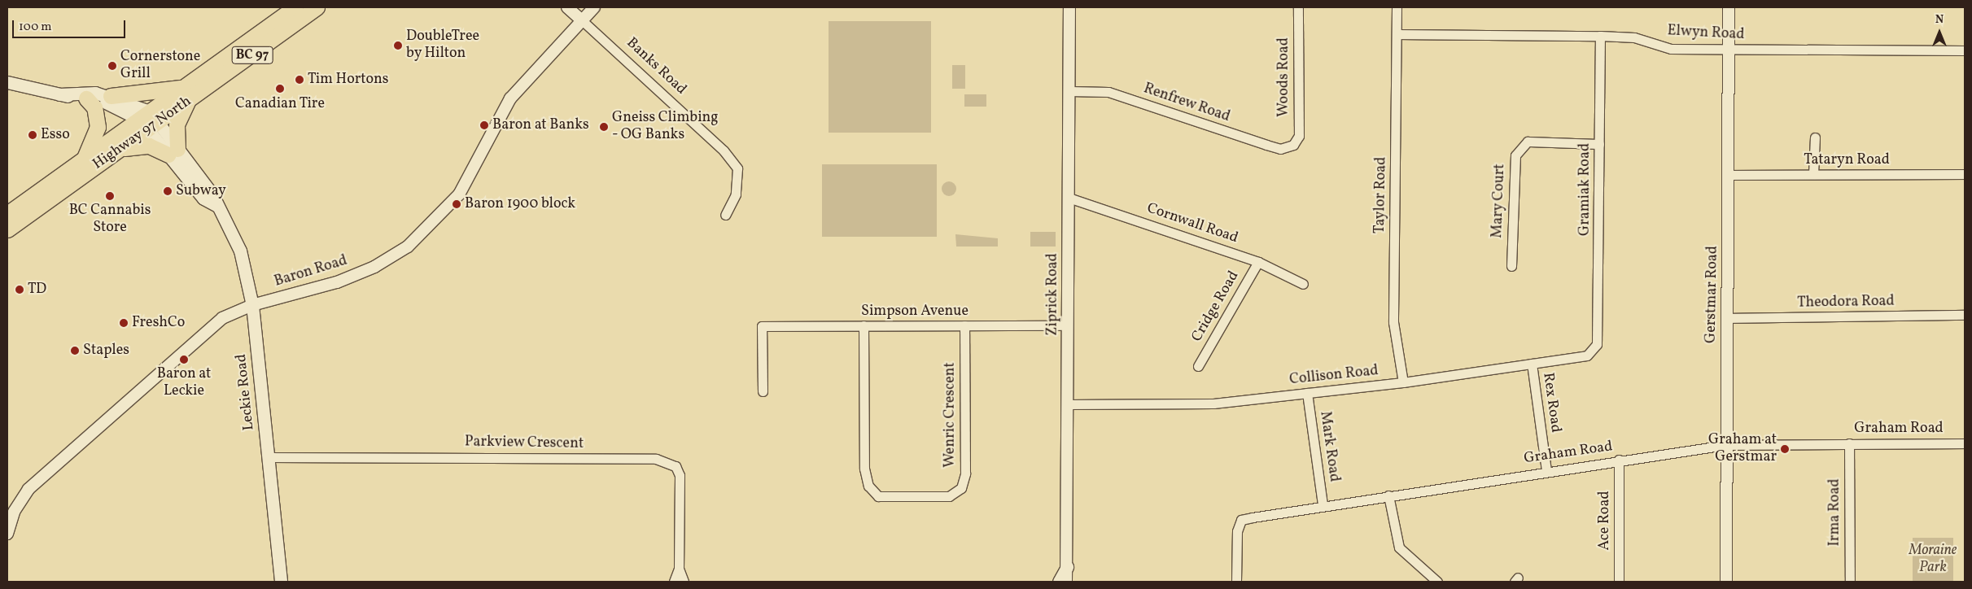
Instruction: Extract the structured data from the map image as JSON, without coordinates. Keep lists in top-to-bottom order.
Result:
{
  "streets": {
    "highway": ["BC 97", "Highway 97 North"],
    "main road": ["Leckie Road"],
    "street": [
      "Elwyn Road",
      "Banks Road",
      "Woods Road",
      "Renfrew Road",
      "Tataryn Road",
      "Gramiak Road",
      "Taylor Road",
      "Mary Court",
      "Cornwall Road",
      "Baron Road",
      "Ziprick Road",
      "Gerstmar Road",
      "Theodora Road",
      "Cridge Road",
      "Simpson Avenue",
      "Collison Road",
      "Rex Road",
      "Wenric Crescent",
      "Graham Road",
      "Parkview Crescent",
      "Mark Road",
      "Irma Road",
      "Ace Road"
    ]
  },
  "crossings": [
    ["Elwyn Road", "Gramiak Road"],
    ["Elwyn Road", "Taylor Road"],
    ["Elwyn Road", "Gerstmar Road"],
    ["Banks Road", "Baron Road"],
    ["Woods Road", "Renfrew Road"],
    ["Renfrew Road", "Ziprick Road"],
    ["Highway 97 North", "Leckie Road"],
    ["Tataryn Road", "Gerstmar Road"],
    ["Gramiak Road", "Mary Court"],
    ["Gramiak Road", "Collison Road"],
    ["Taylor Road", "Collison Road"],
    ["Cornwall Road", "Ziprick Road"],
    ["Cornwall Road", "Cridge Road"],
    ["Baron Road", "Leckie Road"],
    ["Ziprick Road", "Simpson Avenue"],
    ["Ziprick Road", "Collison Road"],
    ["Gerstmar Road", "Theodora Road"],
    ["Gerstmar Road", "Graham Road"],
    ["Simpson Avenue", "Wenric Crescent"],
    ["Collison Road", "Rex Road"],
    ["Collison Road", "Mark Road"],
    ["Leckie Road", "Parkview Crescent"],
    ["Rex Road", "Graham Road"],
    ["Graham Road", "Mark Road"],
    ["Graham Road", "Irma Road"],
    ["Graham Road", "Ace Road"]
  ],
  "parks": ["Moraine Park"],
  "places": [
    "DoubleTree by Hilton",
    "Cornerstone Grill",
    "Tim Hortons",
    "Canadian Tire",
    "Baron at Banks",
    "Gneiss Climbing - OG Banks",
    "Esso",
    "Subway",
    "BC Cannabis Store",
    "Baron 1900 block",
    "TD",
    "FreshCo",
    "Staples",
    "Baron at Leckie",
    "Graham at Gerstmar"
  ],
  "scale_bar": "100 m",
  "north": "top"
}
